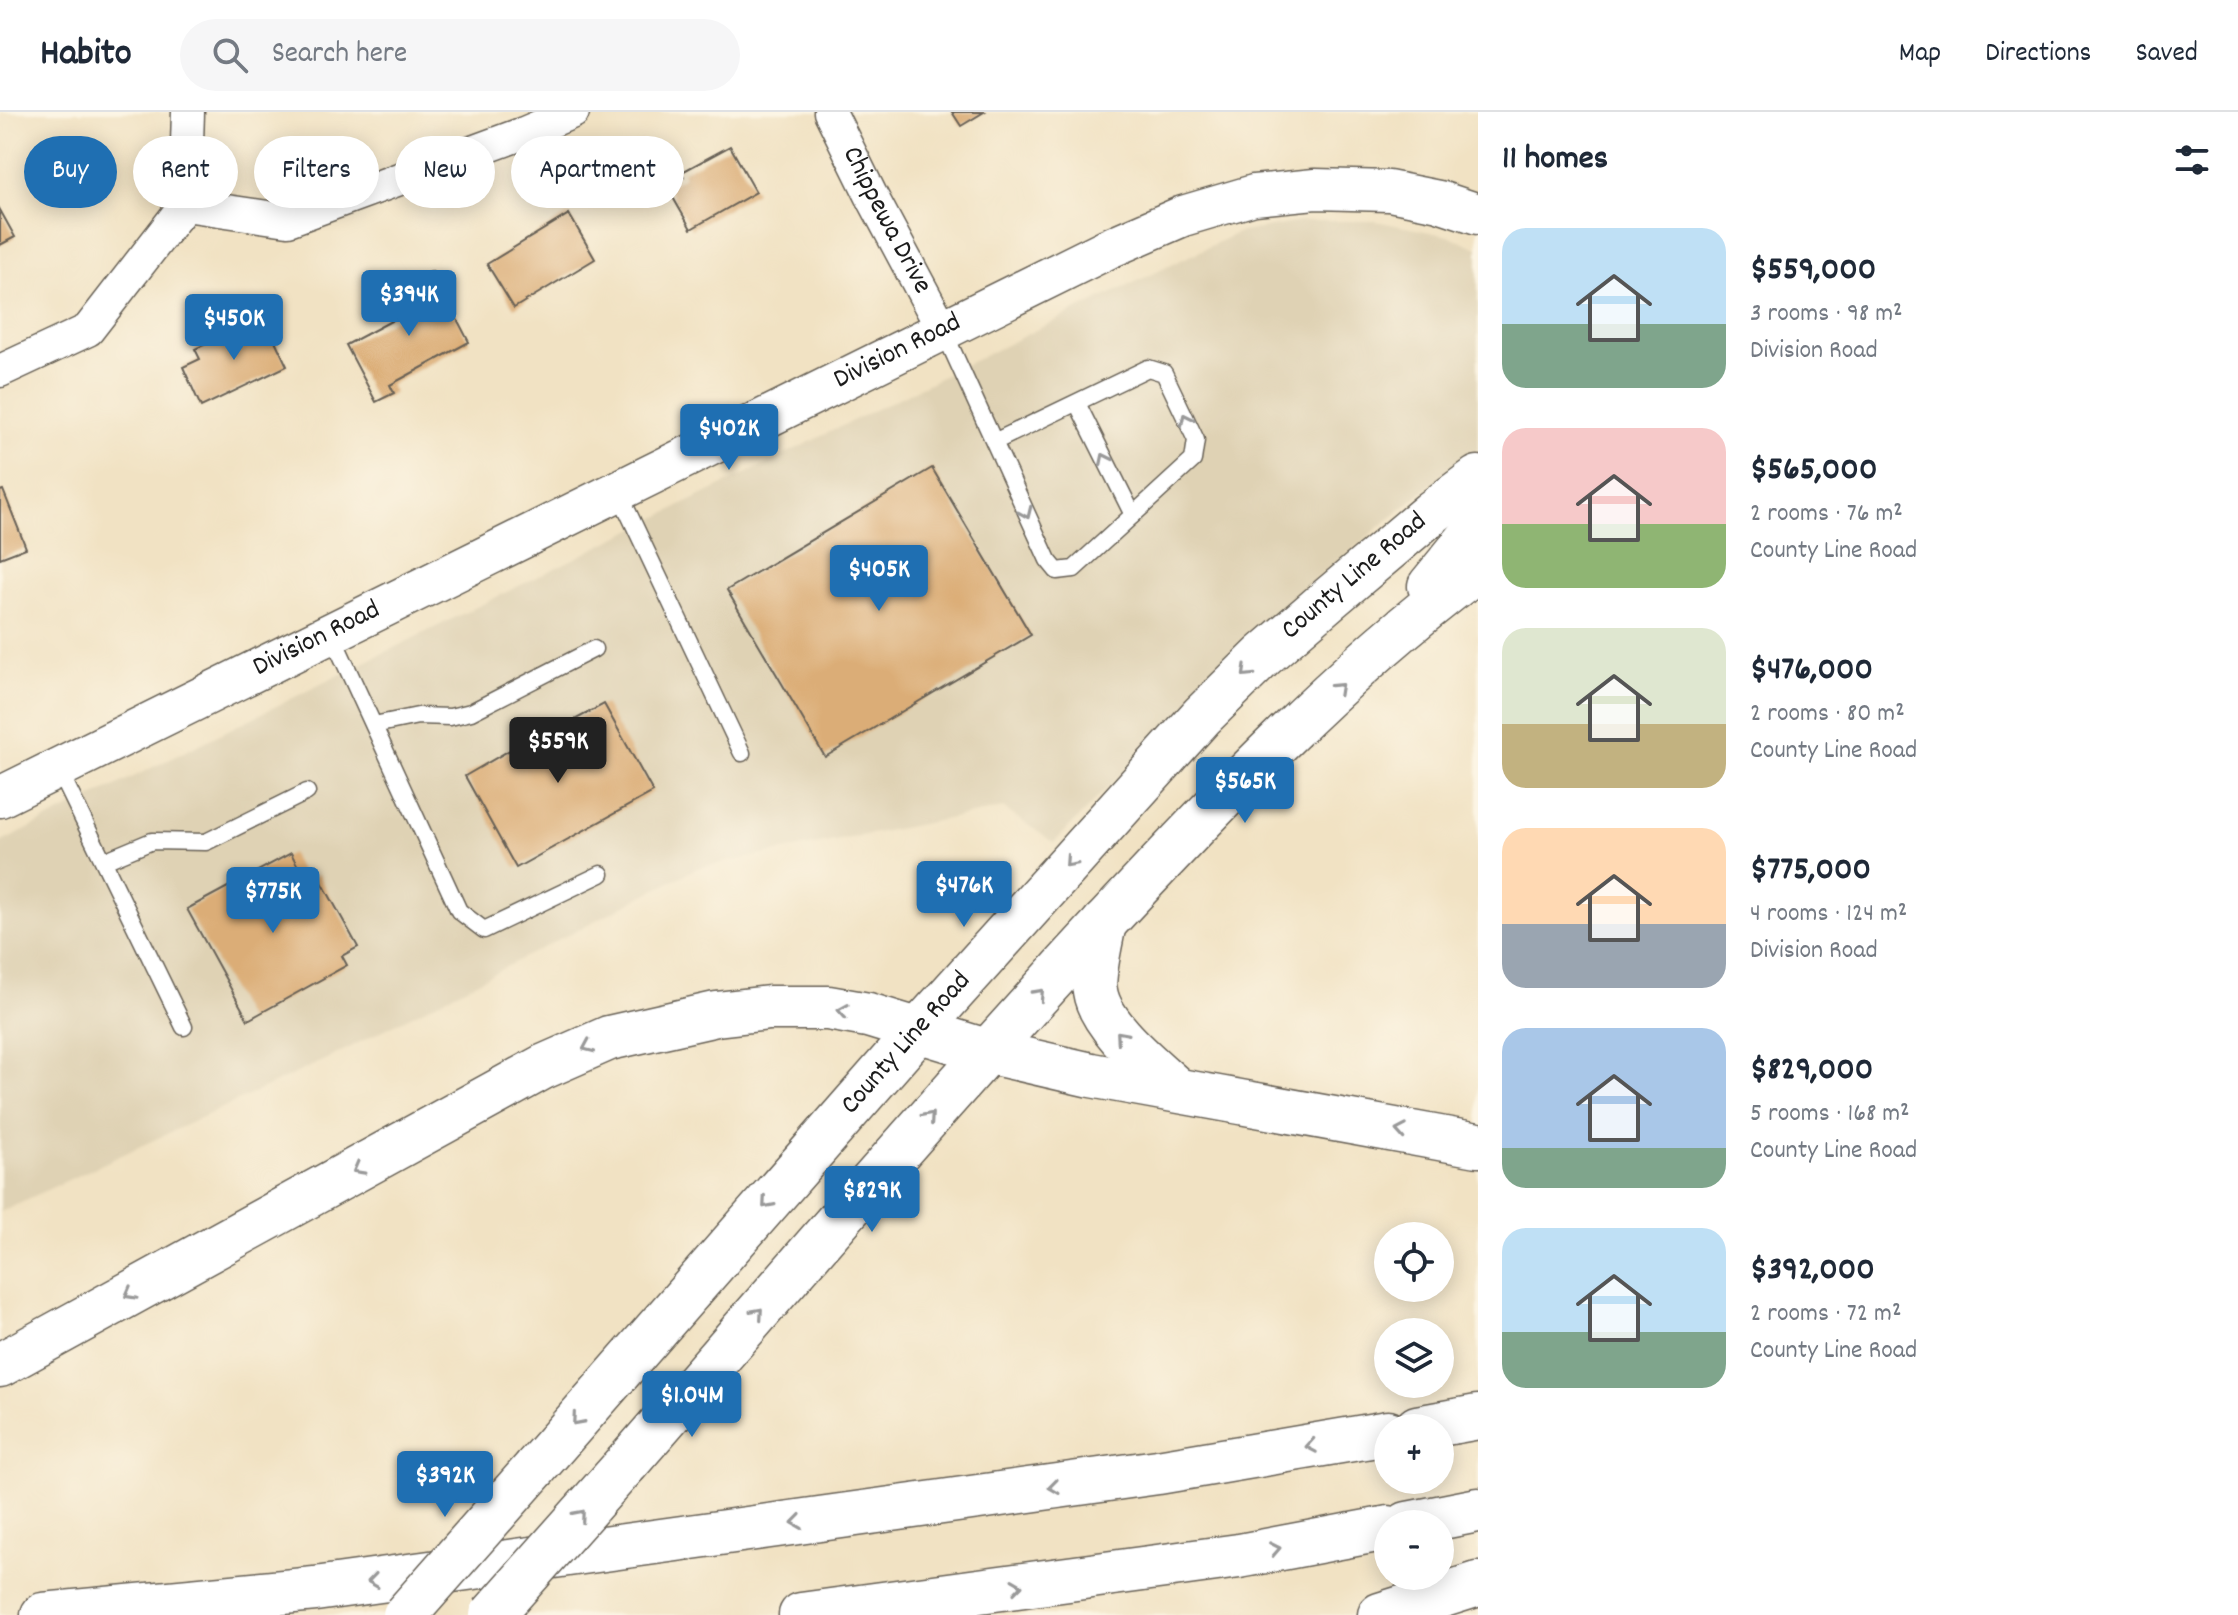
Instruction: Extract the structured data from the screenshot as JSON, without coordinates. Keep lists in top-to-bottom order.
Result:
{
  "streets": {
    "main road": ["County Line Road"],
    "street": ["Chippewa Drive", "Division Road"]
  },
  "crossings": [
    ["Chippewa Drive", "Division Road"]
  ],
  "page": {
    "header": "Habito",
    "search": "Search here",
    "nav": ["Map", "Directions", "Saved"],
    "heading": "11 homes",
    "chip": [
      "Buy",
      "Rent",
      "Filters",
      "New",
      "Apartment"
    ],
    "list": [
      {
        "name": "$559,000",
        "note": "3 rooms · 98 m² · Division Road"
      },
      {
        "name": "$565,000",
        "note": "2 rooms · 76 m² · County Line Road"
      },
      {
        "name": "$476,000",
        "note": "2 rooms · 80 m² · County Line Road"
      },
      {
        "name": "$775,000",
        "note": "4 rooms · 124 m² · Division Road"
      },
      {
        "name": "$829,000",
        "note": "5 rooms · 168 m² · County Line Road"
      },
      {
        "name": "$392,000",
        "note": "2 rooms · 72 m² · County Line Road"
      }
    ],
    "price": [
      "$394K",
      "$450K",
      "$402K",
      "$405K",
      "$559K",
      "$565K",
      "$476K",
      "$775K",
      "$829K",
      "$1.04M",
      "$392K"
    ],
    "map_buttons": ["+", "−"]
  }
}
